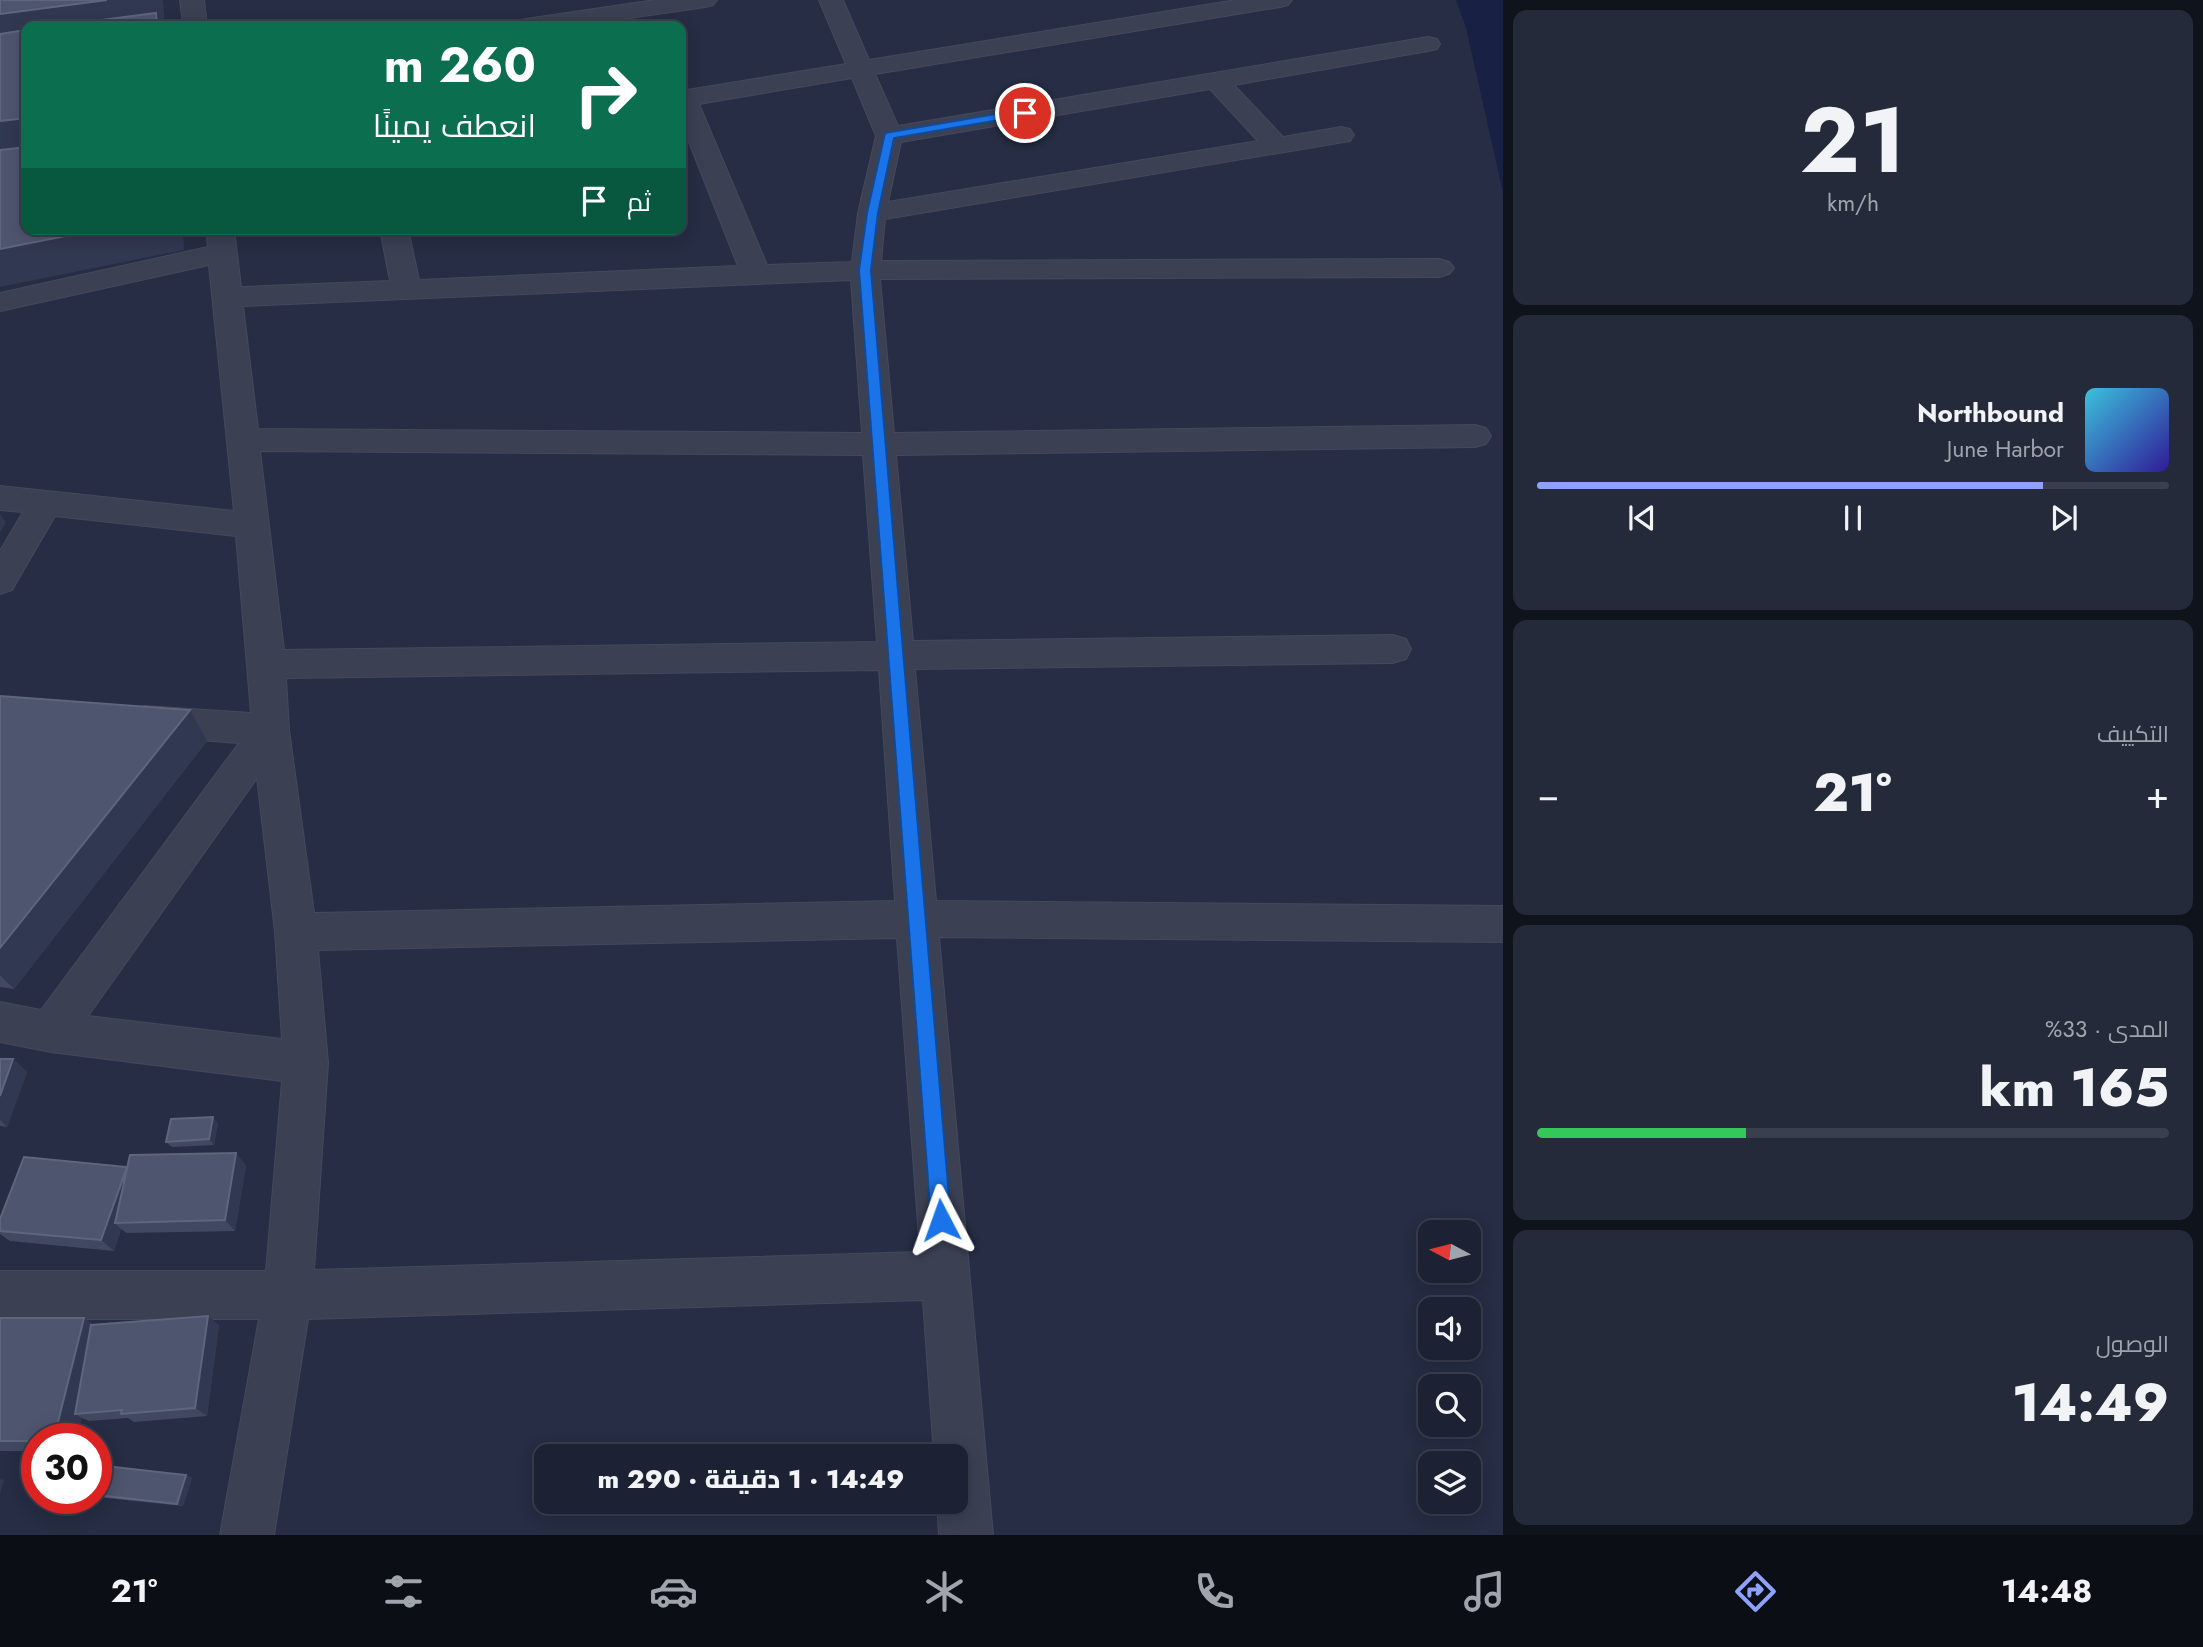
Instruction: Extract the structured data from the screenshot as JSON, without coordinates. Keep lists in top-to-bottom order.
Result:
{
  "north": "left",
  "page": {
    "tile": [
      ["21", "km/h"],
      "التكييف",
      ["المدى · 33%", "165 km"],
      ["الوصول", "14:49"]
    ],
    "turn": ["260 m", "انعطف يمينًا"],
    "then": "ثم",
    "song": ["Northbound", "June Harbor"],
    "heat": ["−", "21°", "+"],
    "limit": "30",
    "trip": "14:49 · 1 دقيقة · 290 m",
    "tabs": ["14:48", "21°"]
  }
}
